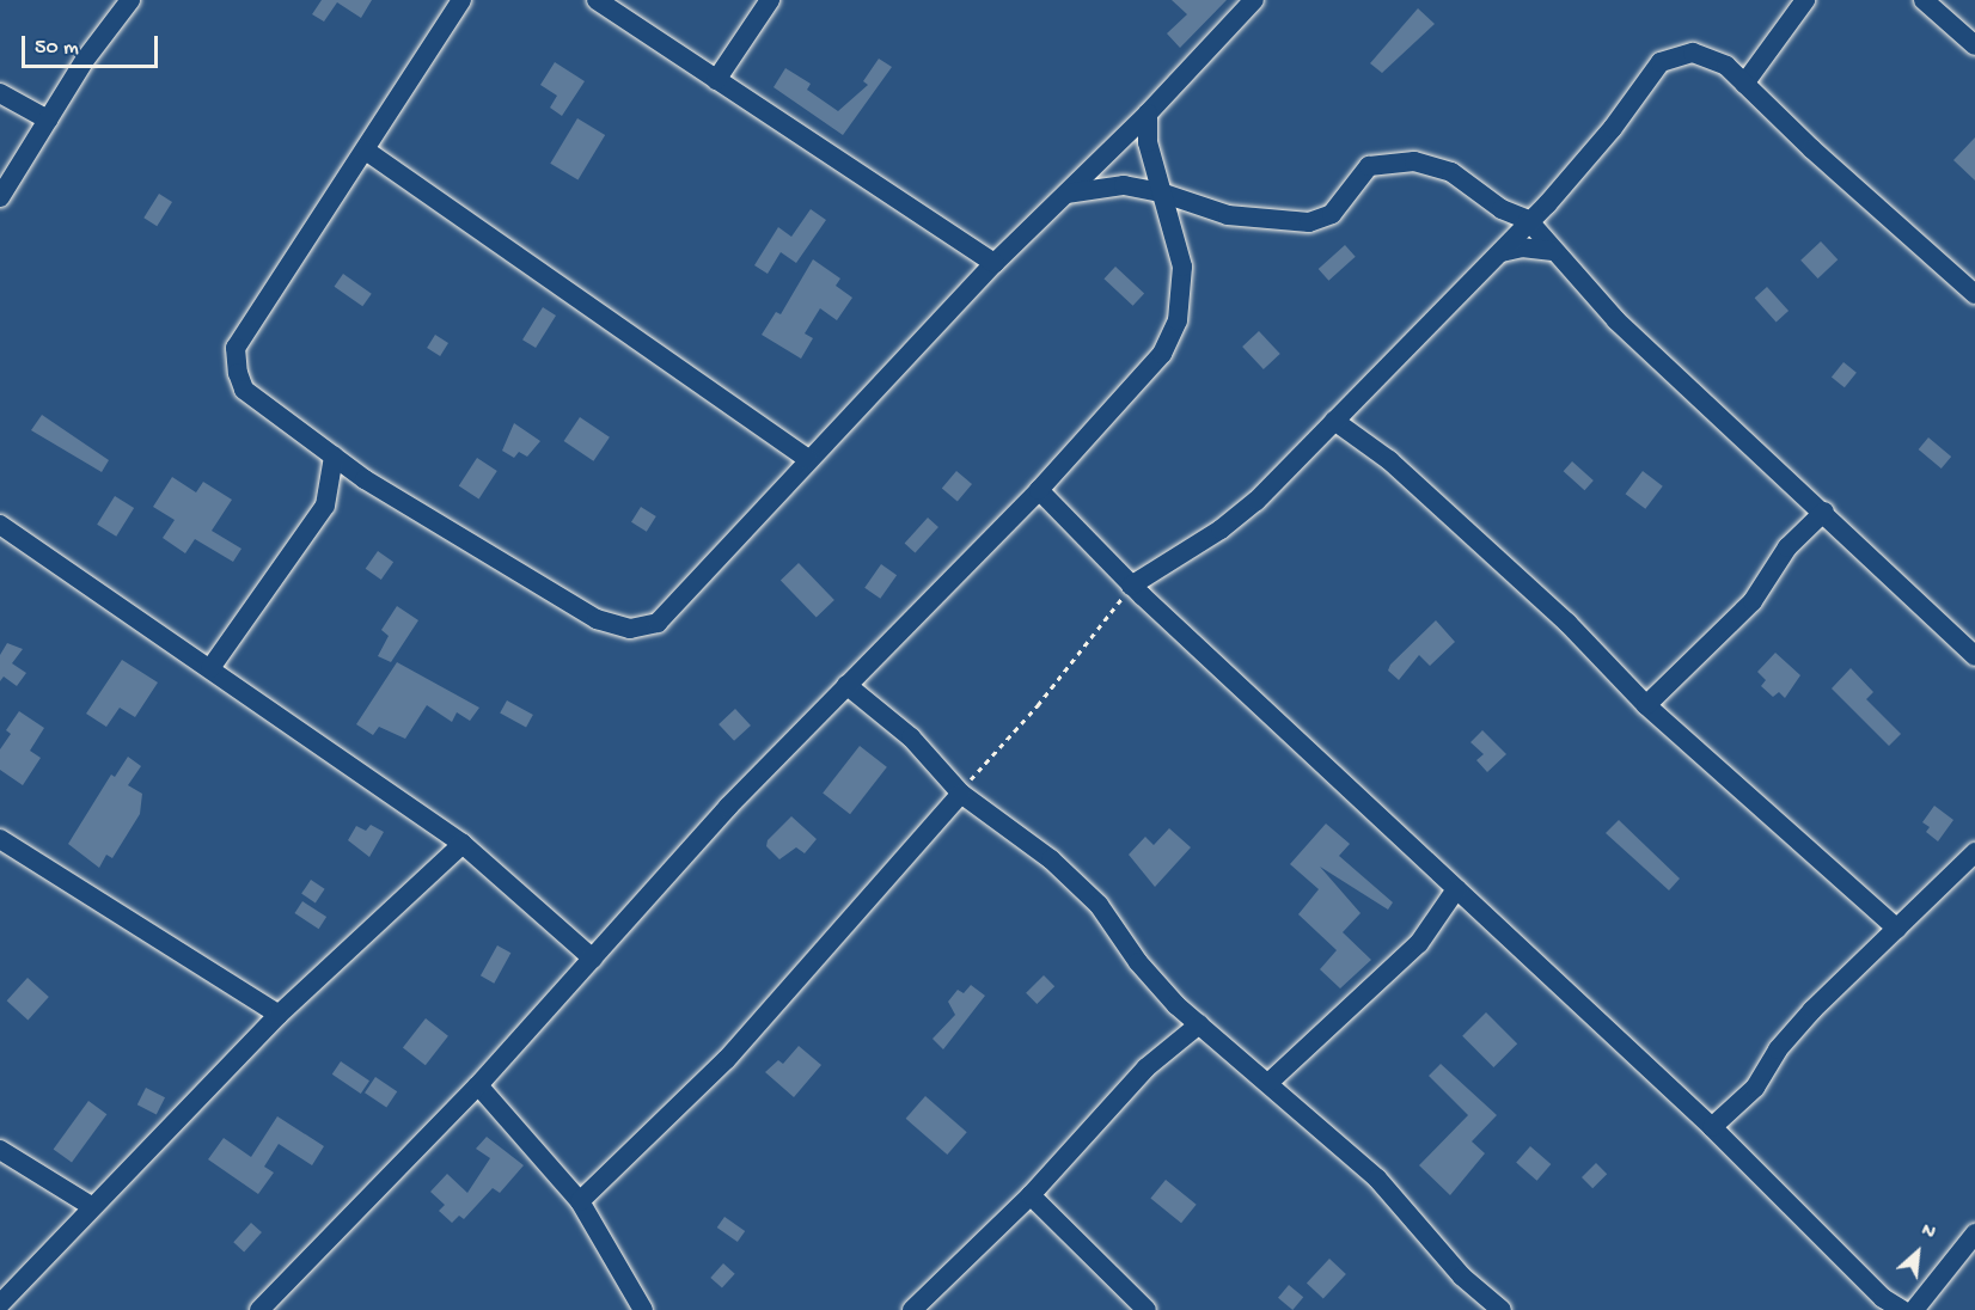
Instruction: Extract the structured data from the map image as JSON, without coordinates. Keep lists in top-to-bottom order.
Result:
{
  "scale_bar": "50 m",
  "north": "top right"
}
